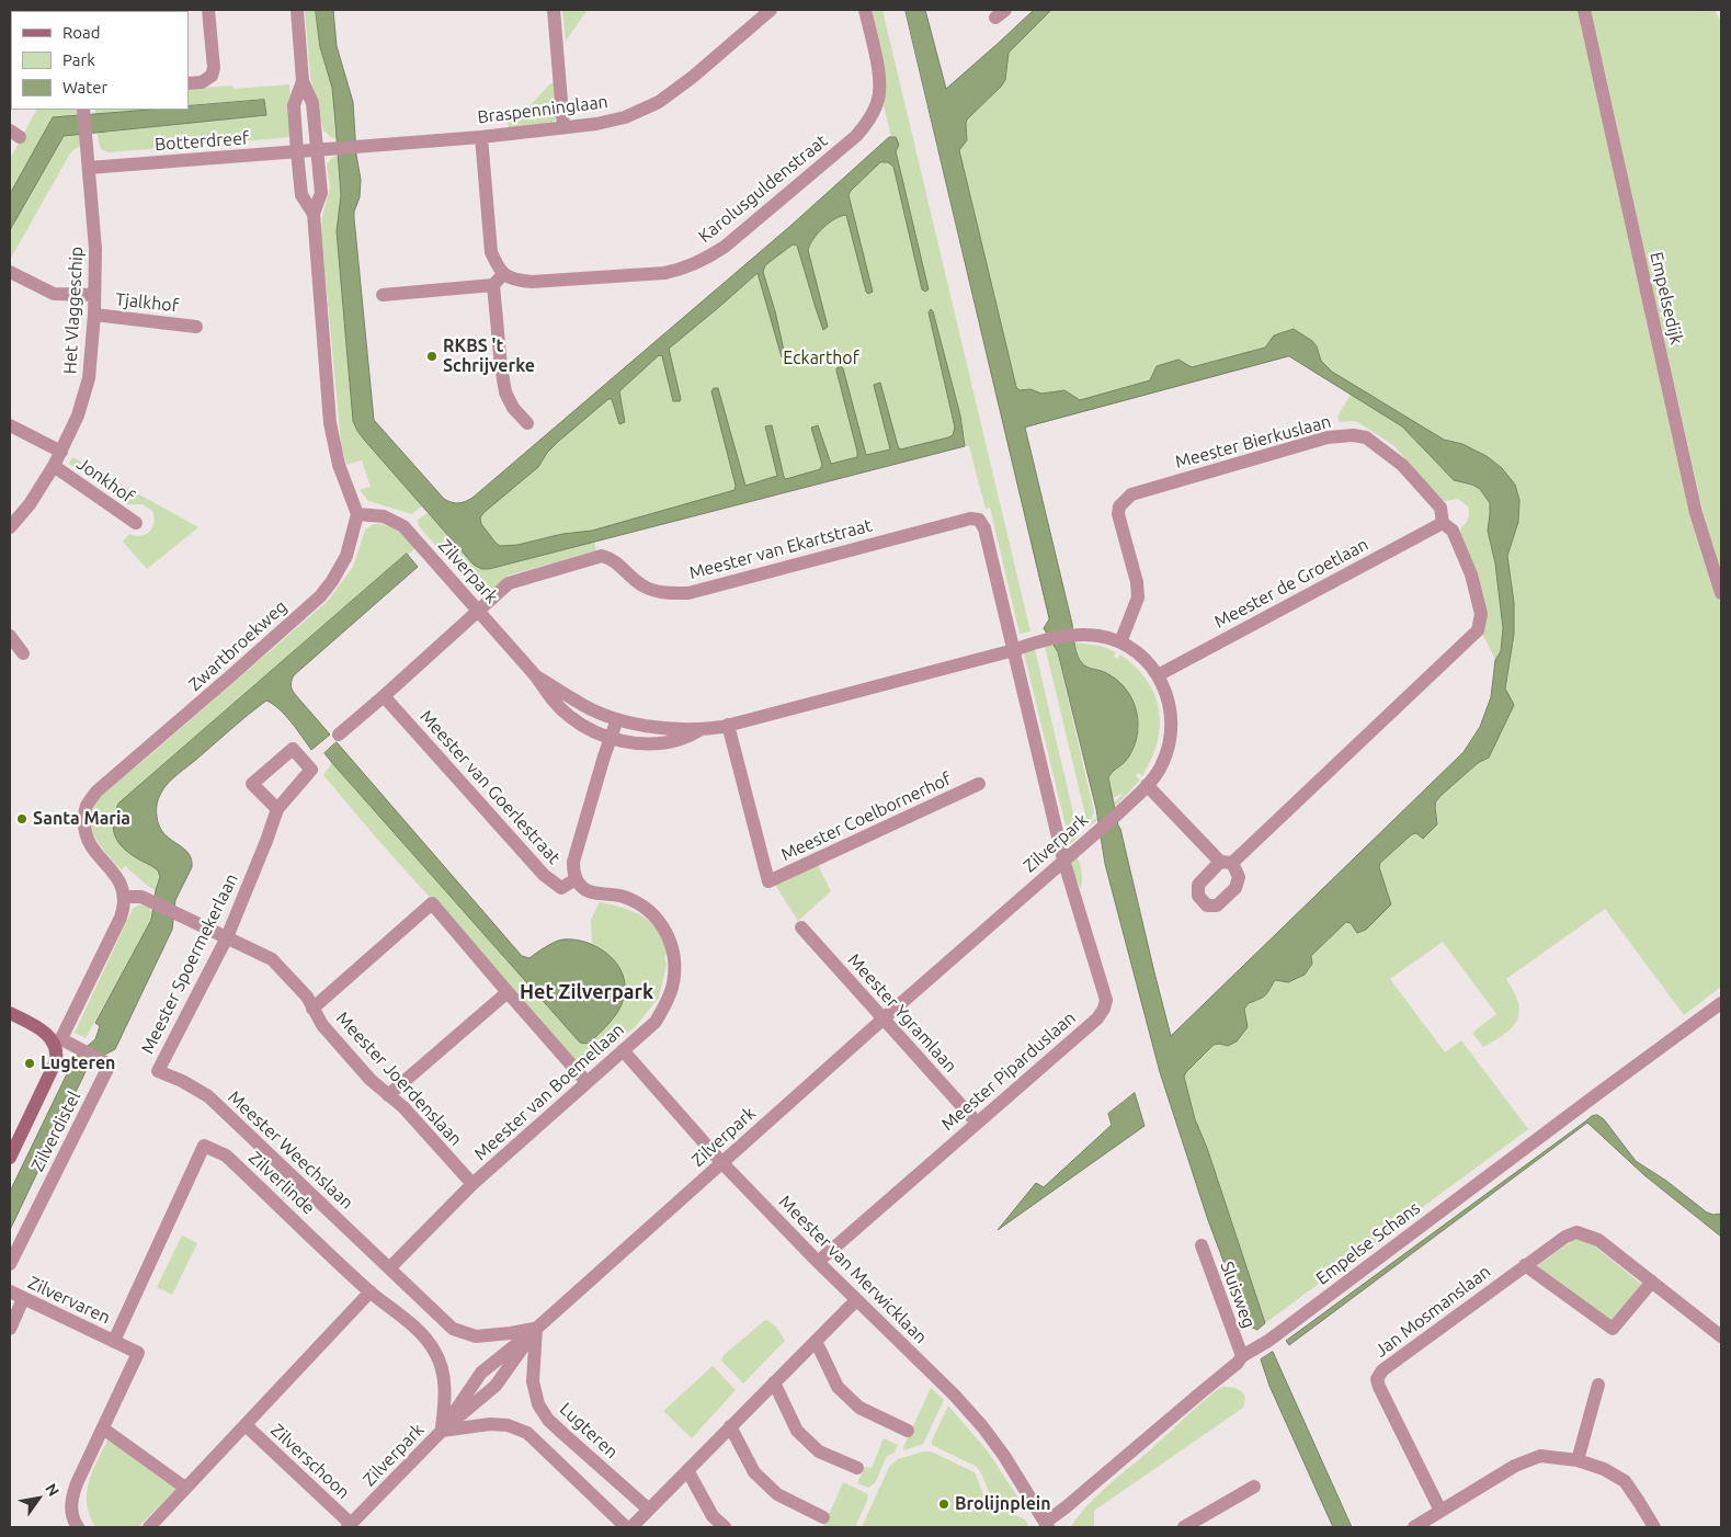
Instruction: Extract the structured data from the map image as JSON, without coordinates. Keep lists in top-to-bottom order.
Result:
{
  "streets": {
    "street": [
      "Braspenninglaan",
      "Botterdreef",
      "Karolusguldenstraat",
      "Empelsedijk",
      "Tjalkhof",
      "Het Vlaggeschip",
      "Meester Bierkuslaan",
      "Jonkhof",
      "Meester van Ekartstraat",
      "Zilverpark",
      "Meester de Groetlaan",
      "Zwartbroekweg",
      "Meester van Goerlestraat",
      "Meester Coelbornerhof",
      "Meester Spoermekerlaan",
      "Meester Ygramlaan",
      "Meester Piparduslaan",
      "Meester Joerdenslaan",
      "Meester van Boemellaan",
      "Zilverdistel",
      "Meester Weechslaan",
      "Zilverlinde",
      "Empelse Schans",
      "Meester van Merwicklaan",
      "Sluisweg",
      "Zilvervaren",
      "Jan Mosmanslaan",
      "Lugteren",
      "Zilverschoon"
    ]
  },
  "crossings": [
    ["Braspenninglaan", "Botterdreef"],
    ["Botterdreef", "Het Vlaggeschip"],
    ["Tjalkhof", "Het Vlaggeschip"],
    ["Het Vlaggeschip", "Jonkhof"],
    ["Meester Bierkuslaan", "Zilverpark"],
    ["Meester Bierkuslaan", "Meester de Groetlaan"],
    ["Meester van Ekartstraat", "Zilverpark"],
    ["Meester van Ekartstraat", "Meester Piparduslaan"],
    ["Zilverpark", "Meester de Groetlaan"],
    ["Zilverpark", "Zwartbroekweg"],
    ["Zilverpark", "Meester Coelbornerhof"],
    ["Zilverpark", "Meester Ygramlaan"],
    ["Zilverpark", "Meester Piparduslaan"],
    ["Zilverpark", "Zilverlinde"],
    ["Zilverpark", "Meester van Merwicklaan"],
    ["Zilverpark", "Lugteren"],
    ["Zilverpark", "Zilverschoon"],
    ["Zwartbroekweg", "Meester Joerdenslaan"],
    ["Meester van Goerlestraat", "Meester van Boemellaan"],
    ["Meester Spoermekerlaan", "Meester Joerdenslaan"],
    ["Meester Spoermekerlaan", "Meester Weechslaan"],
    ["Meester Ygramlaan", "Meester Piparduslaan"],
    ["Meester Piparduslaan", "Meester van Merwicklaan"],
    ["Meester Joerdenslaan", "Meester van Boemellaan"],
    ["Meester van Boemellaan", "Meester Weechslaan"],
    ["Meester van Boemellaan", "Meester van Merwicklaan"],
    ["Zilverlinde", "Zilvervaren"],
    ["Empelse Schans", "Meester van Merwicklaan"],
    ["Empelse Schans", "Sluisweg"]
  ],
  "districts": ["Het Zilverpark"],
  "parks": ["Eckarthof"],
  "places": [
    "RKBS 't Schrijverke",
    "Santa Maria",
    "Lugteren",
    "Brolijnplein"
  ],
  "legend": ["Road", "Park", "Water"],
  "north": "top right"
}
